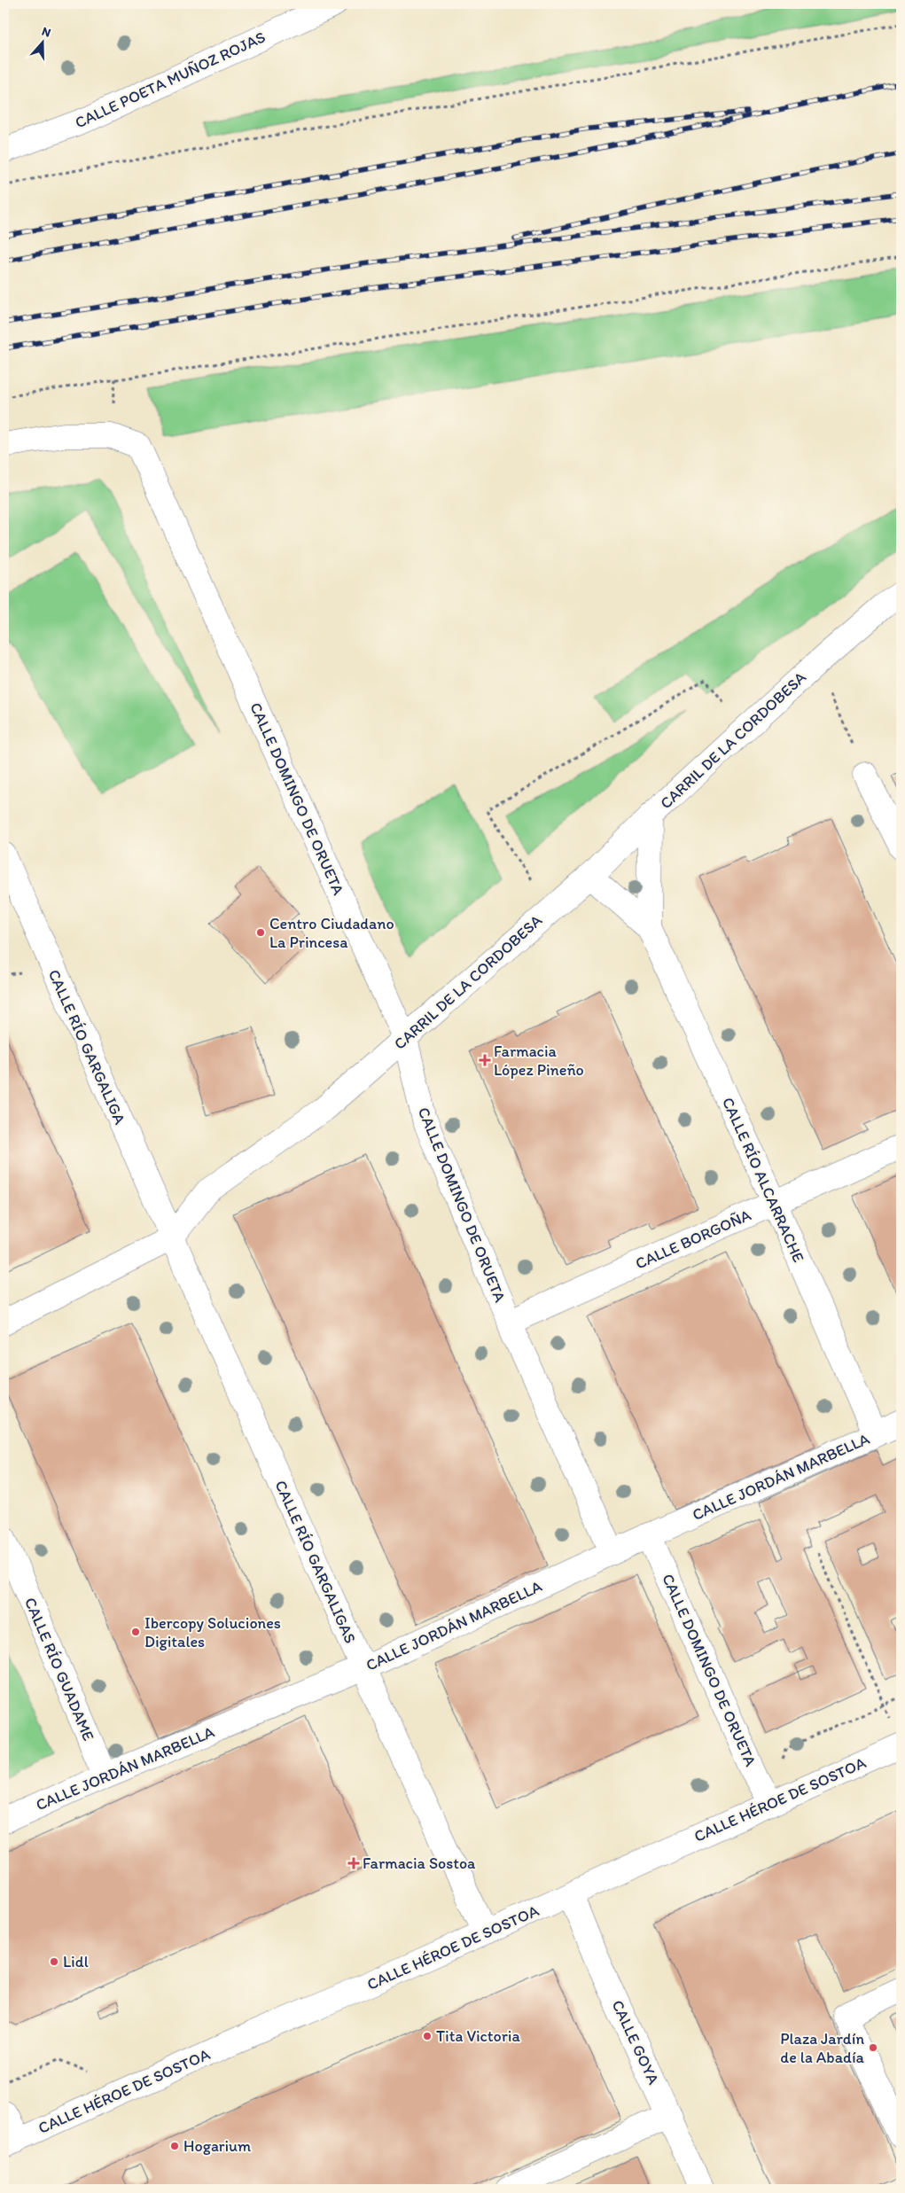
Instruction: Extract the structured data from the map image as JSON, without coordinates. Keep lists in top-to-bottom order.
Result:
{
  "streets": {
    "street": [
      "CALLE POETA MUÑOZ ROJAS",
      "CARRIL DE LA CORDOBESA",
      "CALLE DOMINGO DE ORUETA",
      "CALLE RÍO GARGALIGA",
      "CALLE RÍO ALCARRACHE",
      "CALLE BORGOÑA",
      "CALLE JORDÁN MARBELLA",
      "CALLE RÍO GARGALIGAS",
      "CALLE RÍO GUADAME",
      "CALLE HÉROE DE SOSTOA",
      "CALLE GOYA"
    ]
  },
  "crossings": [
    ["CARRIL DE LA CORDOBESA", "CALLE DOMINGO DE ORUETA"],
    ["CARRIL DE LA CORDOBESA", "CALLE RÍO GARGALIGA"],
    ["CARRIL DE LA CORDOBESA", "CALLE RÍO ALCARRACHE"],
    ["CARRIL DE LA CORDOBESA", "CALLE RÍO GARGALIGAS"],
    ["CALLE DOMINGO DE ORUETA", "CALLE BORGOÑA"],
    ["CALLE DOMINGO DE ORUETA", "CALLE JORDÁN MARBELLA"],
    ["CALLE DOMINGO DE ORUETA", "CALLE HÉROE DE SOSTOA"],
    ["CALLE RÍO GARGALIGA", "CALLE RÍO GARGALIGAS"],
    ["CALLE RÍO ALCARRACHE", "CALLE BORGOÑA"],
    ["CALLE RÍO ALCARRACHE", "CALLE JORDÁN MARBELLA"],
    ["CALLE JORDÁN MARBELLA", "CALLE RÍO GARGALIGAS"],
    ["CALLE JORDÁN MARBELLA", "CALLE RÍO GUADAME"],
    ["CALLE RÍO GARGALIGAS", "CALLE HÉROE DE SOSTOA"],
    ["CALLE HÉROE DE SOSTOA", "CALLE GOYA"]
  ],
  "places": {
    "other": [
      "Centro Ciudadano La Princesa",
      "Ibercopy Soluciones Digitales",
      "Lidl",
      "Tita Victoria",
      "Plaza Jardín de la Abadía",
      "Hogarium"
    ],
    "health": ["Farmacia López Pineño", "Farmacia Sostoa"]
  },
  "north": "top"
}
